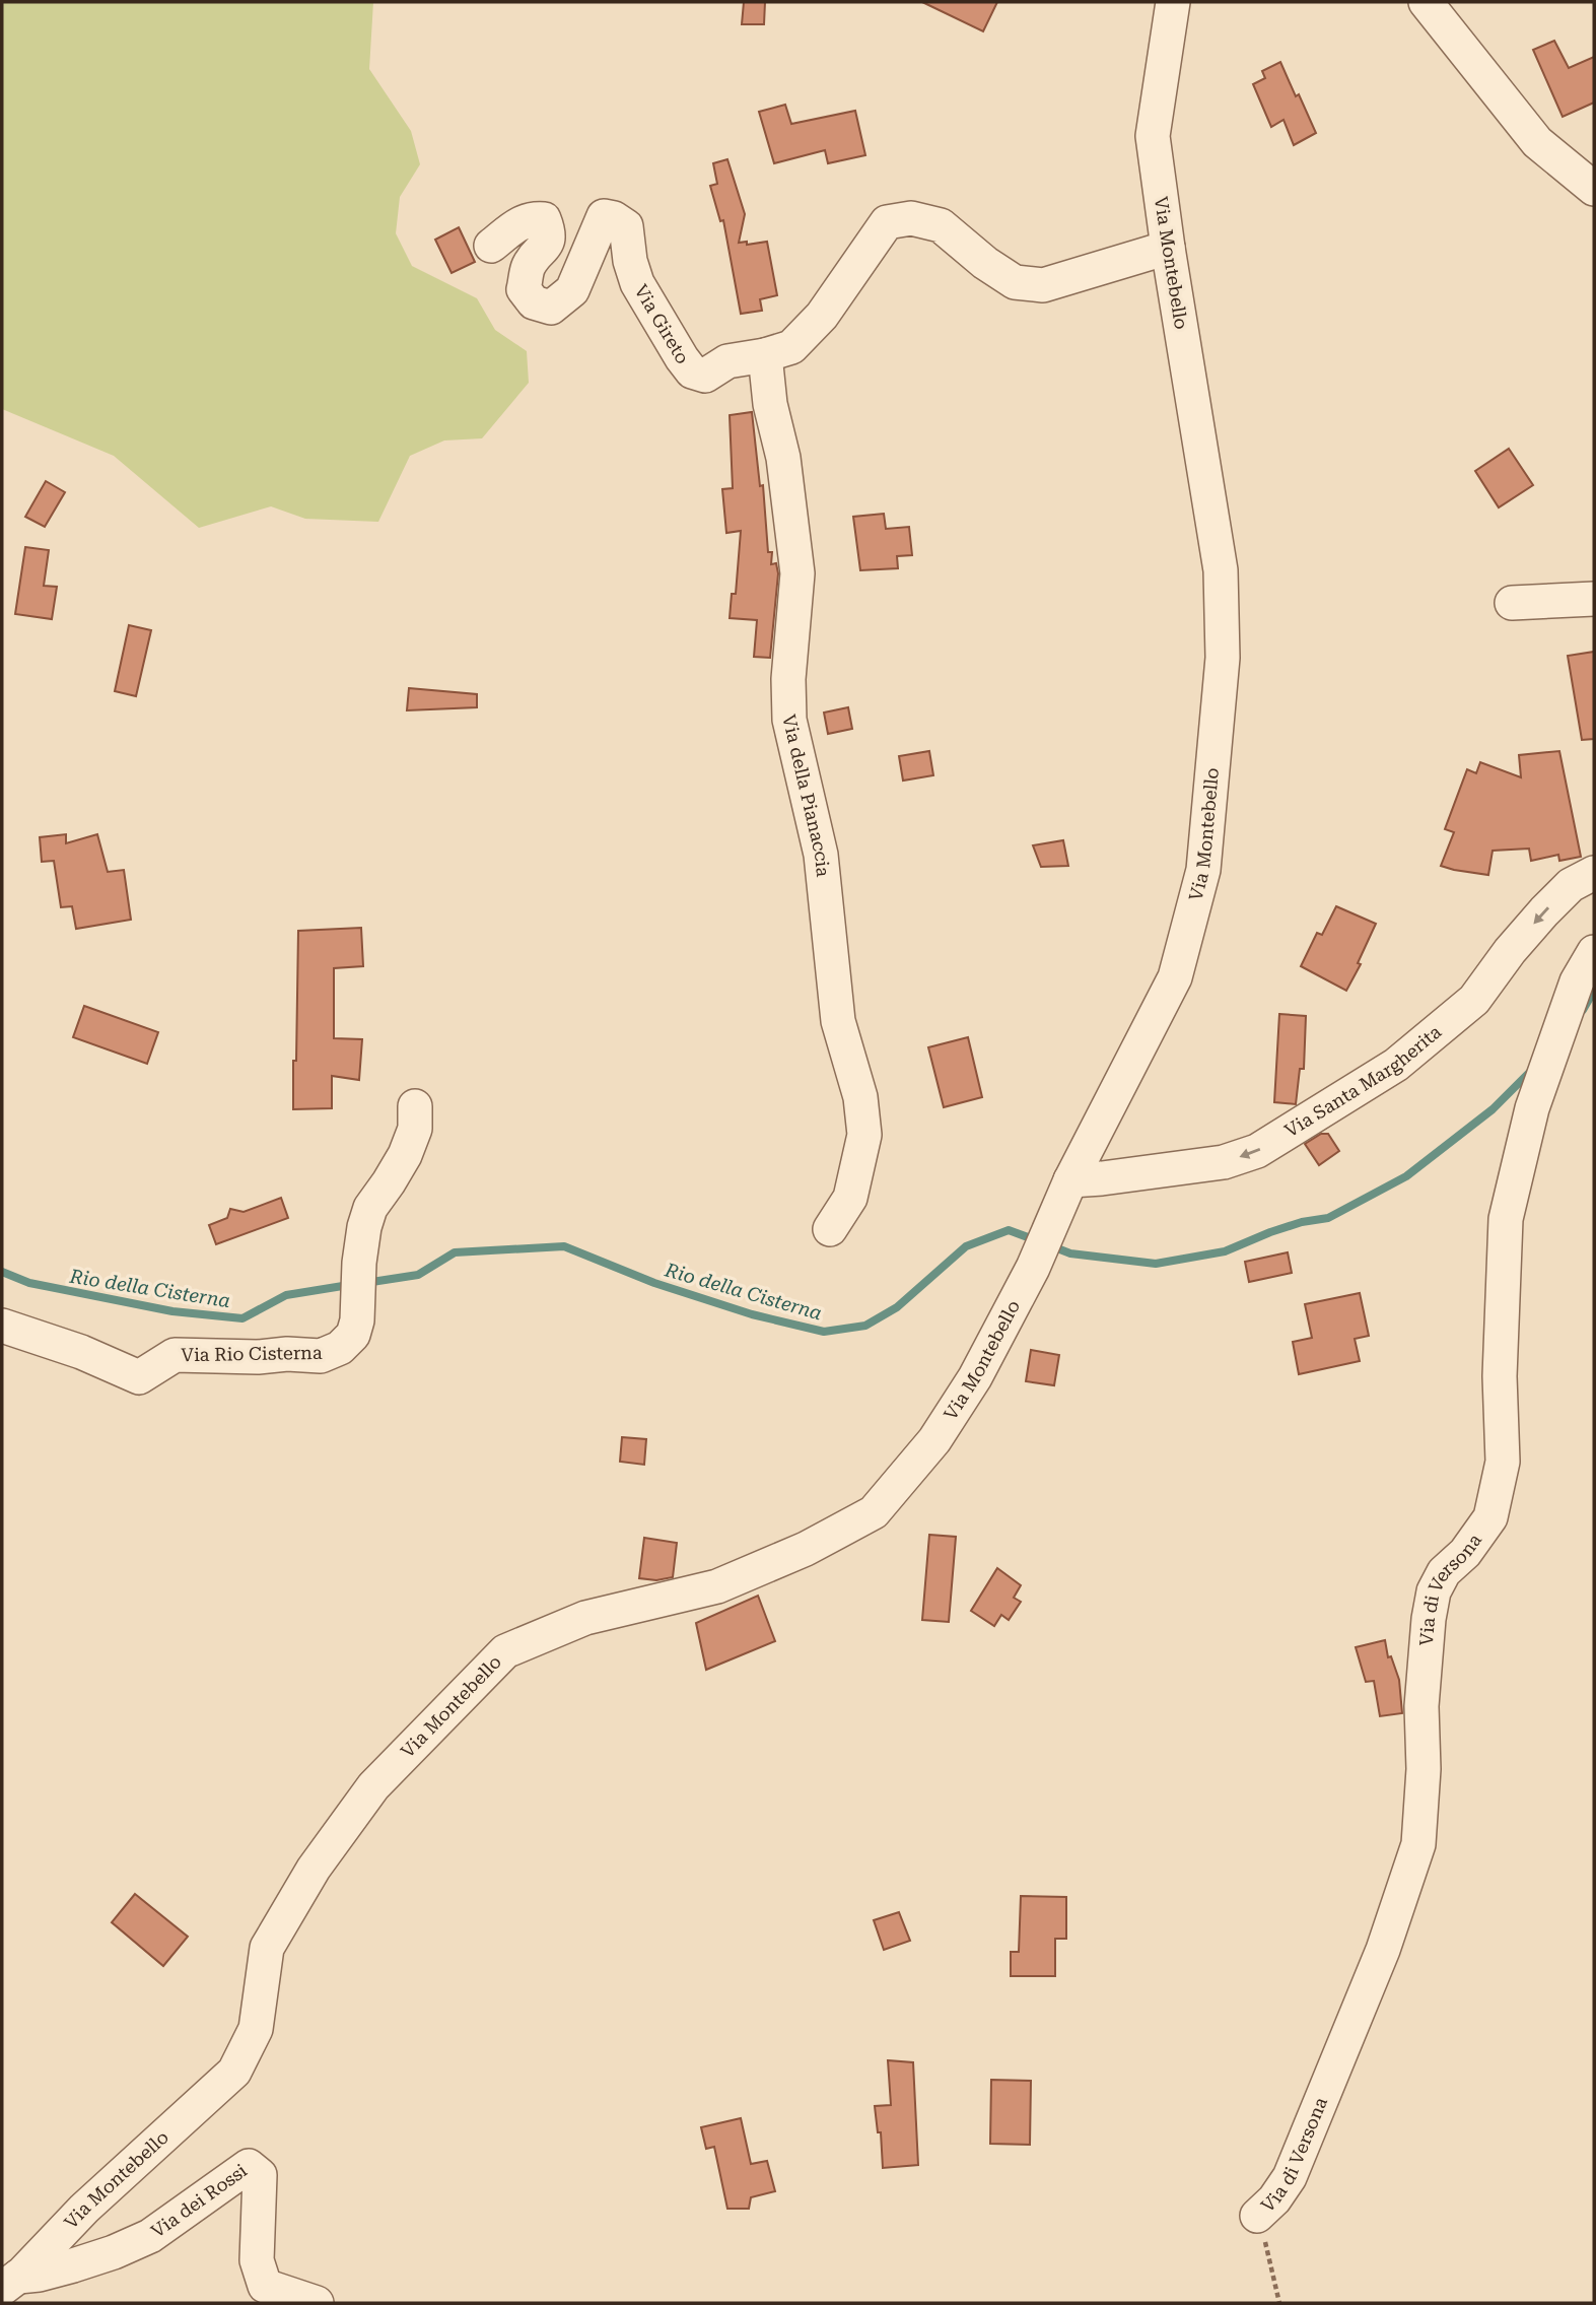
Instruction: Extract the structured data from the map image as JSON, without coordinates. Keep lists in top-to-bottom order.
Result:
{
  "streets": {
    "street": [
      "Via Montebello",
      "Via Gireto",
      "Via della Pianaccia",
      "Via Santa Margherita",
      "Via Rio Cisterna",
      "Via di Versona",
      "Via dei Rossi"
    ]
  },
  "crossings": [
    ["Via Montebello", "Via Gireto"],
    ["Via Montebello", "Via Santa Margherita"],
    ["Via Montebello", "Via dei Rossi"],
    ["Via Gireto", "Via della Pianaccia"]
  ],
  "one_way": ["Via Santa Margherita"],
  "water": ["Rio della Cisterna"]
}
